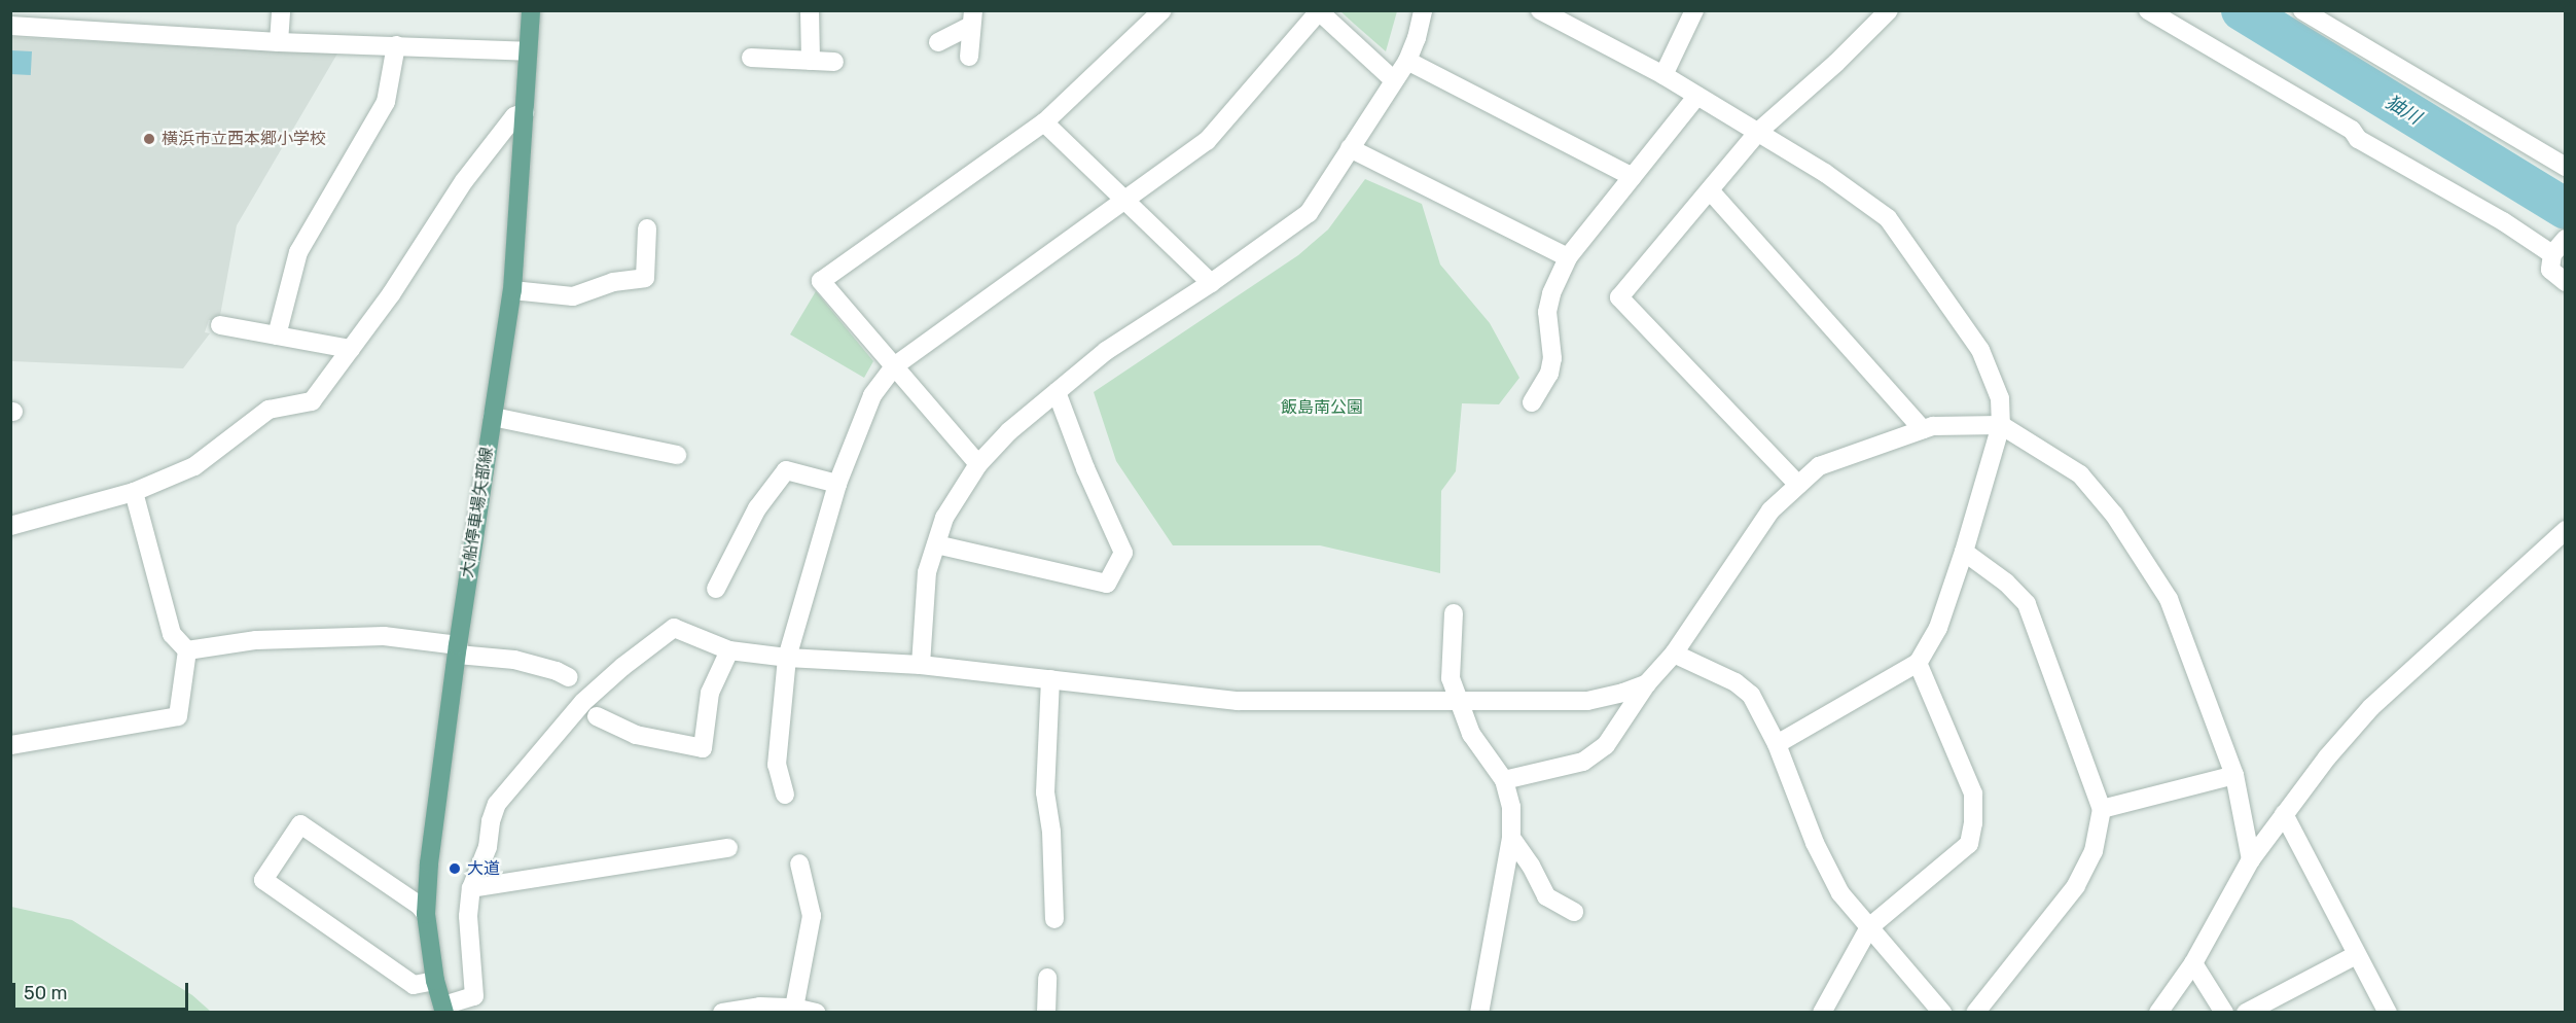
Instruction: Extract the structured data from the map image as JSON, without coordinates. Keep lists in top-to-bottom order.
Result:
{
  "streets": {
    "main road": ["大船停車場矢部線"]
  },
  "water": ["㹨川"],
  "parks": ["飯島南公園"],
  "places": ["横浜市立西本郷小学校", "大道"],
  "scale_bar": "50 m"
}
